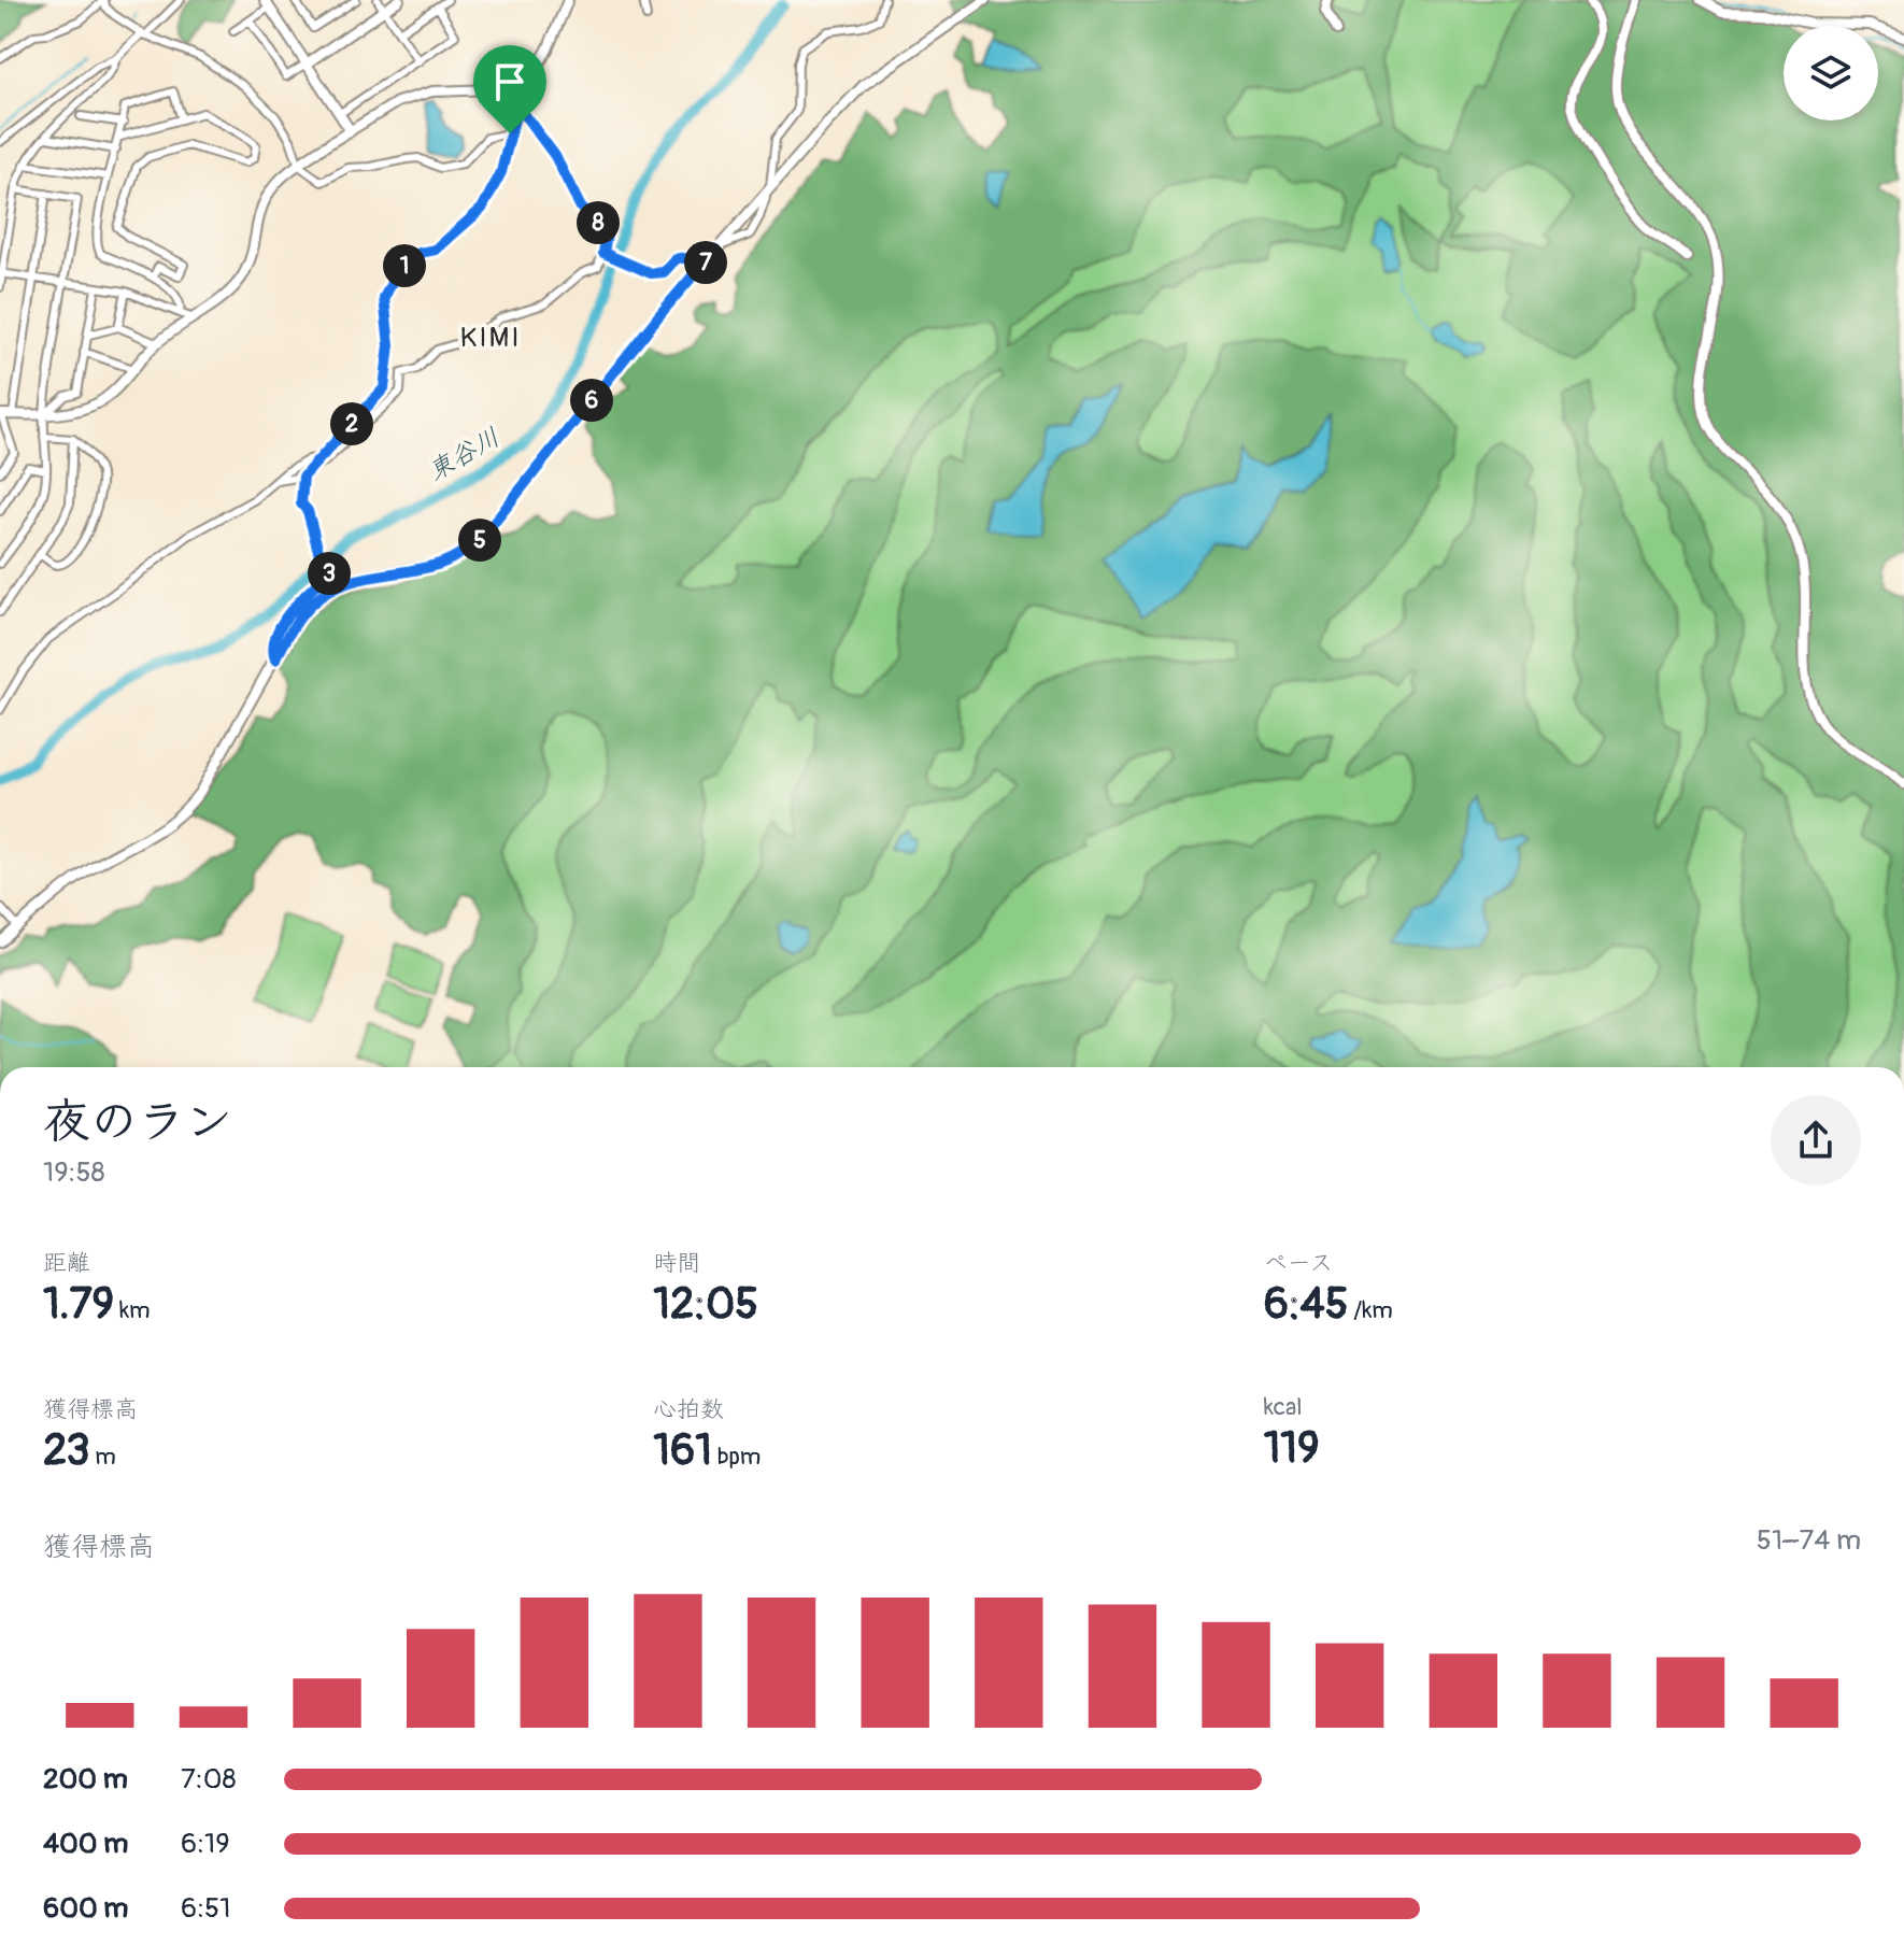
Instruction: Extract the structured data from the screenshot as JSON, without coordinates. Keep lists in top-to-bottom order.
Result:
{
  "districts": ["KIMI"],
  "water": ["東谷川"],
  "page": {
    "pins": [
      "8",
      "7",
      "1",
      "6",
      "2",
      "5",
      "3"
    ],
    "heading": ["夜のラン", "19:58"],
    "stats": [
      ["距離", "1.79 km"],
      ["時間", "12:05"],
      ["ペース", "6:45 /km"],
      ["獲得標高", "23 m"],
      ["心拍数", "161 bpm"],
      ["kcal", "119"]
    ],
    "chart": ["獲得標高", "51–74 m"],
    "list": [
      {
        "name": "200 m",
        "note": "7:08"
      },
      {
        "name": "400 m",
        "note": "6:19"
      },
      {
        "name": "600 m",
        "note": "6:51"
      }
    ]
  }
}
